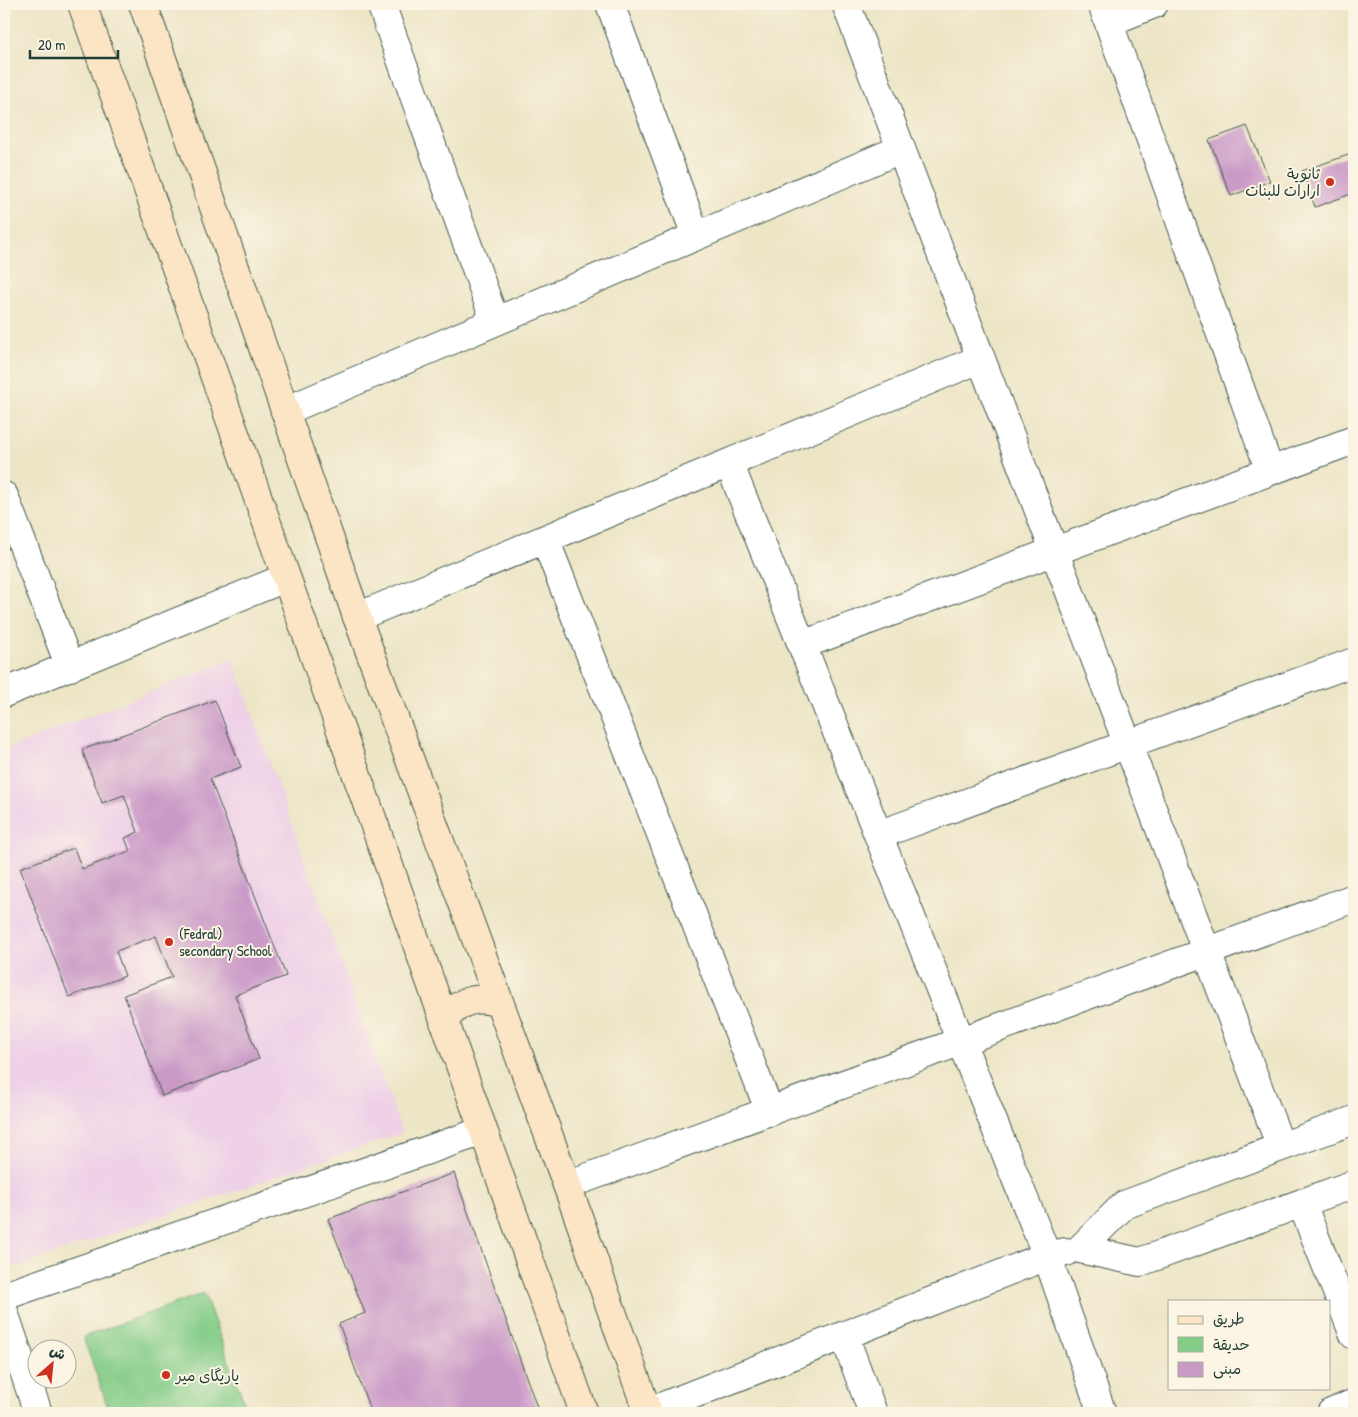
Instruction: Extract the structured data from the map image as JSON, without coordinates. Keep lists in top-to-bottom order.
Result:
{
  "places": ["ثانوية ارارات للبنات", "(Fedral) secondary School", "یاریگای میر"],
  "legend": ["طريق", "حديقة", "مبنى"],
  "scale_bar": "20 m",
  "north": "top right"
}
